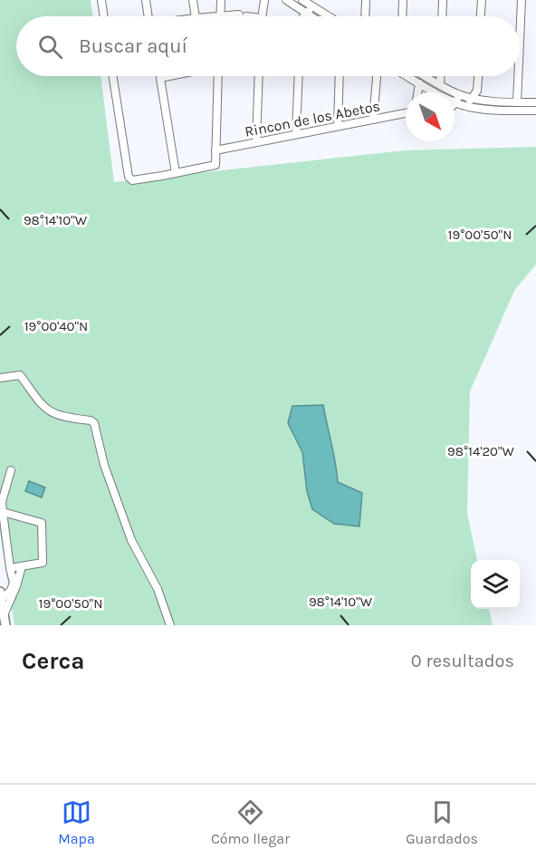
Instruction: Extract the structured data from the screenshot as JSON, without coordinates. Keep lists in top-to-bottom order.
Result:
{
  "streets": {
    "street": ["Rincon de los Abetos"]
  },
  "north": "bottom right",
  "page": {
    "search": "Buscar aquí",
    "heading": ["Cerca", "0 resultados"],
    "nav": ["Mapa", "Cómo llegar", "Guardados"]
  },
  "coordinates": [
    "98°14'10\"W",
    "19°00'50\"N",
    "19°00'40\"N",
    "98°14'20\"W"
  ]
}
